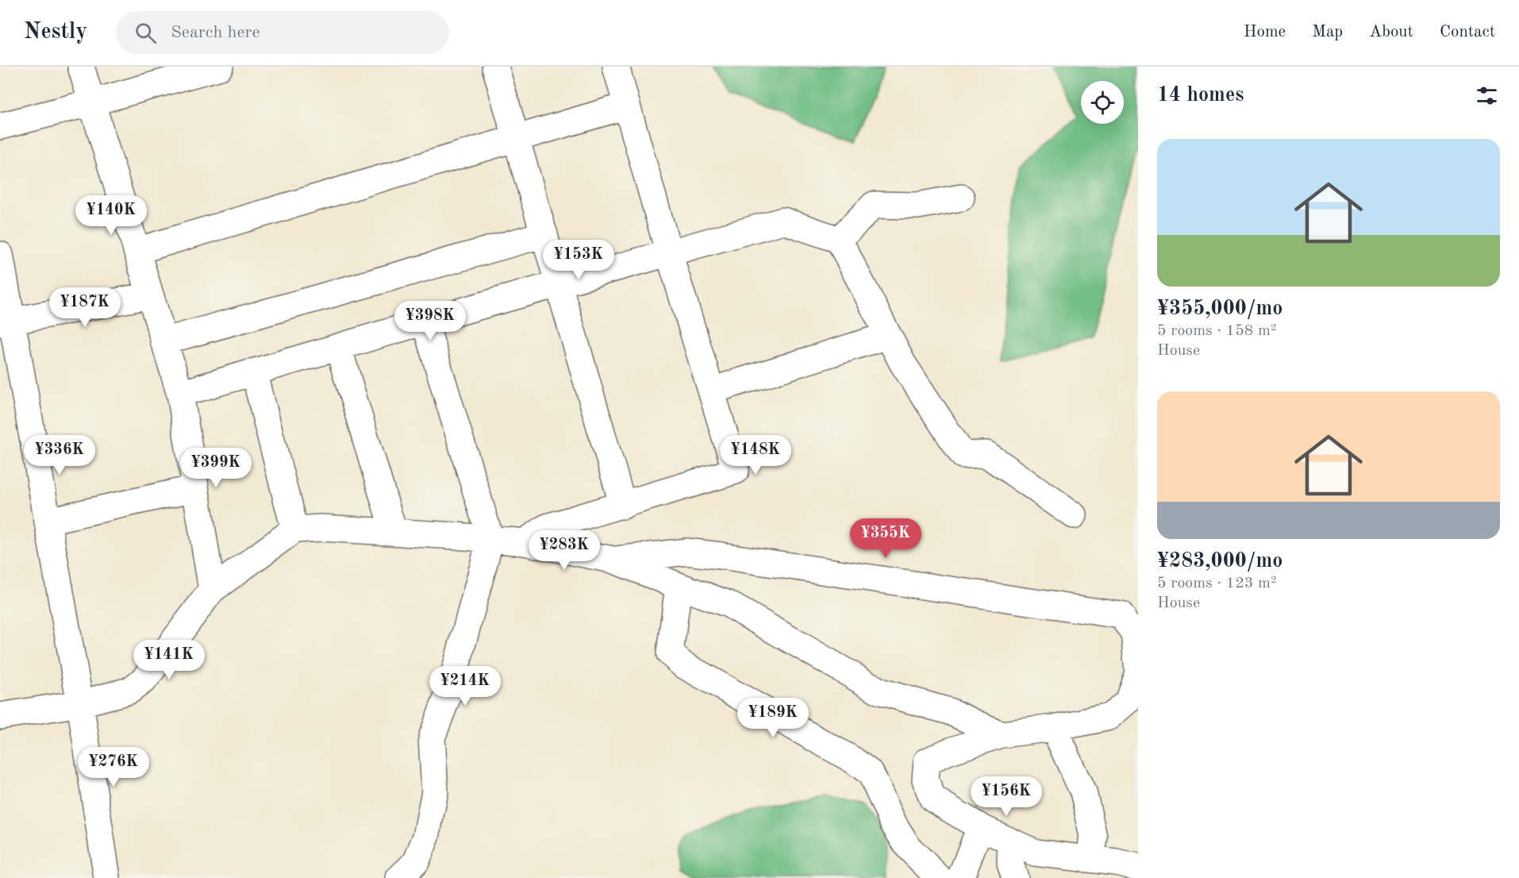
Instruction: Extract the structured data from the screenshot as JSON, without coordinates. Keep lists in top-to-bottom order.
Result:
{
  "page": {
    "header": "Nestly",
    "search": "Search here",
    "nav": [
      "Home",
      "Map",
      "About",
      "Contact"
    ],
    "heading": "14 homes",
    "list": [
      {
        "name": "¥355,000/mo",
        "note": "5 rooms · 158 m² · House"
      },
      {
        "name": "¥283,000/mo",
        "note": "5 rooms · 123 m² · House"
      }
    ],
    "price": [
      "¥140K",
      "¥153K",
      "¥187K",
      "¥398K",
      "¥336K",
      "¥148K",
      "¥399K",
      "¥355K",
      "¥283K",
      "¥141K",
      "¥214K",
      "¥189K",
      "¥276K",
      "¥156K"
    ]
  }
}
